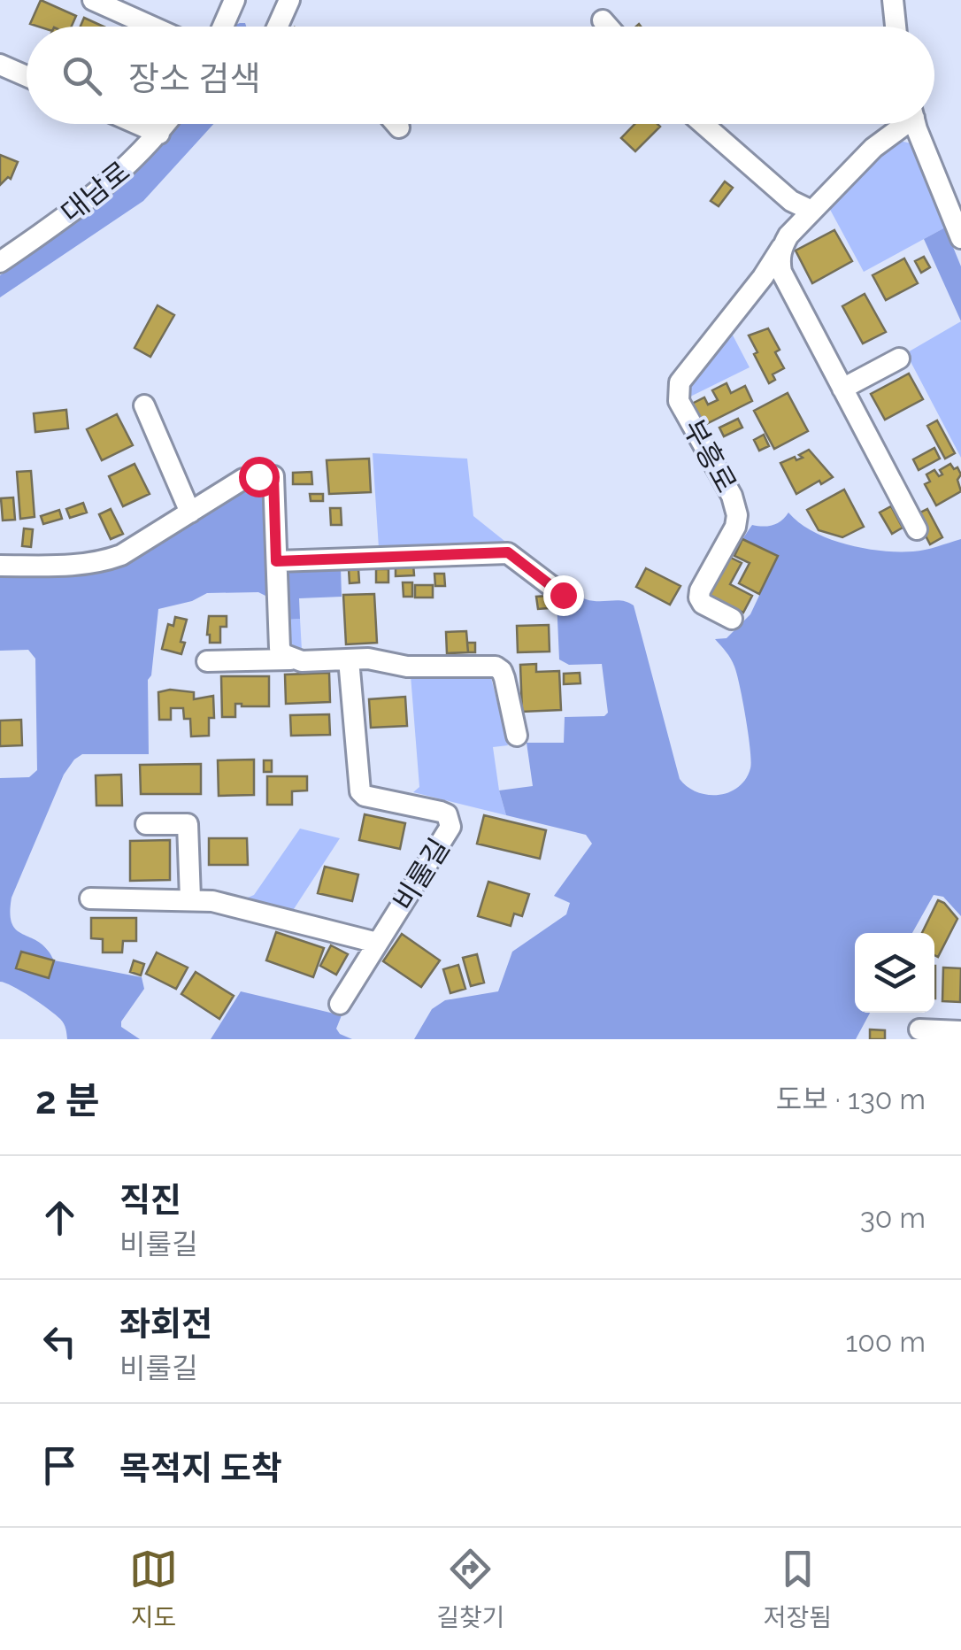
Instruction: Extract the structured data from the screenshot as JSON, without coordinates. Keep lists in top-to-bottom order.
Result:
{
  "streets": {
    "street": ["대남로", "부흥로", "비룰길"]
  },
  "page": {
    "search": "장소 검색",
    "heading": ["2 분", "도보 · 130 m"],
    "list": [
      ["직진", "비룰길", "30 m"],
      ["좌회전", "비룰길", "100 m"],
      "목적지 도착"
    ],
    "nav": ["지도", "길찾기", "저장됨"]
  }
}
